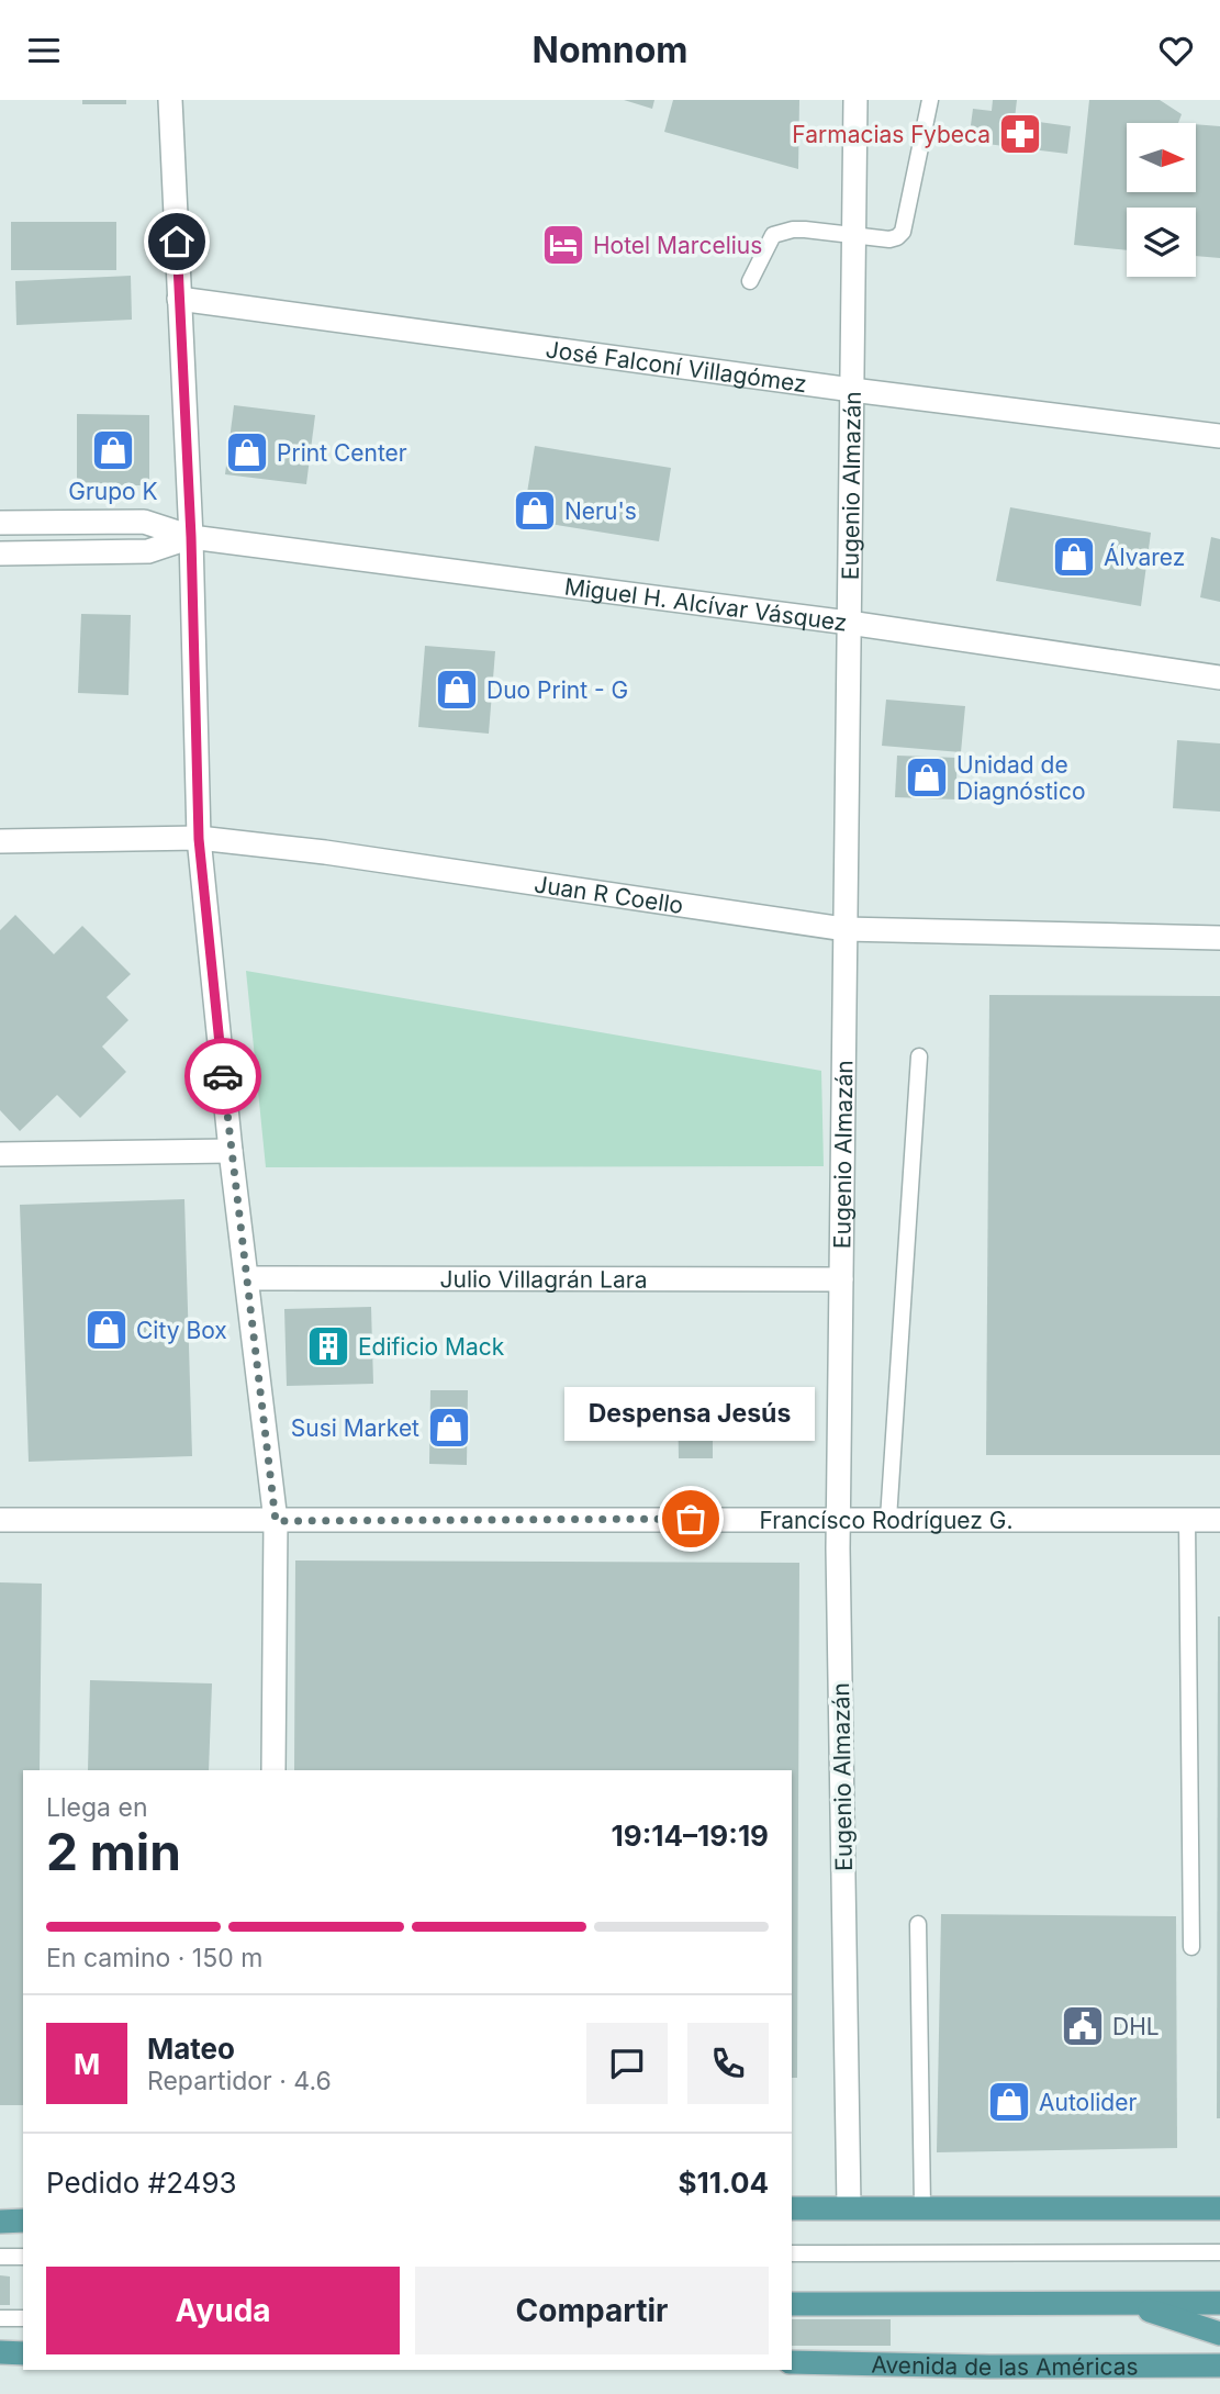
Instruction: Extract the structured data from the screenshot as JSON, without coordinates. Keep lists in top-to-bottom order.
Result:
{
  "streets": {
    "main road": ["Avenida de las Américas"],
    "street": [
      "José Falconí Villagómez",
      "Eugenio Almazán",
      "Miguel H. Alcívar Vásquez",
      "Juan R Coello",
      "Julio Villagrán Lara",
      "Francísco Rodríguez G."
    ]
  },
  "crossings": [
    ["José Falconí Villagómez", "Eugenio Almazán"],
    ["Eugenio Almazán", "Miguel H. Alcívar Vásquez"],
    ["Eugenio Almazán", "Juan R Coello"],
    ["Eugenio Almazán", "Julio Villagrán Lara"],
    ["Eugenio Almazán", "Francísco Rodríguez G."]
  ],
  "places": {
    "pharmacy": ["Farmacias Fybeca"],
    "hotel": ["Hotel Marcelius"],
    "shop": [
      "Grupo K",
      "Print Center",
      "Neru's",
      "Álvarez",
      "Duo Print - G",
      "Unidad de Diagnóstico",
      "City Box",
      "Susi Market",
      "Autolider"
    ],
    "building": ["Edificio Mack"],
    "other": ["Despensa Jesús"],
    "public building": ["DHL"]
  },
  "north": "right",
  "page": {
    "header": "Nomnom",
    "bubble": "Despensa Jesús",
    "heading": ["2 min", "Llega en", "19:14–19:19"],
    "panel": [
      "Mateo",
      "Repartidor · 4.6",
      "Pedido #2493",
      "$11.04"
    ],
    "bar": "En camino · 150 m",
    "round": "M",
    "buttons": ["Ayuda", "Compartir"]
  }
}
